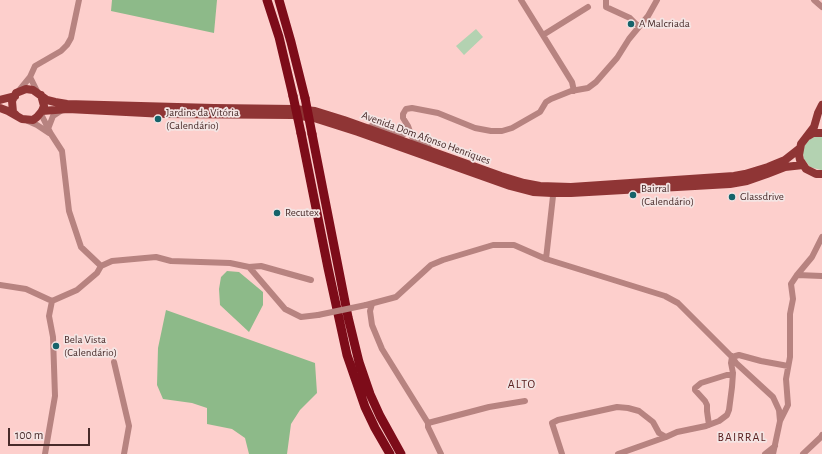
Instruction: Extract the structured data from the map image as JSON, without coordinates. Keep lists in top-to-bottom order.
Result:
{
  "streets": {
    "main road": ["Avenida Dom Afonso Henriques"]
  },
  "districts": ["ALTO", "BAIRRAL"],
  "places": [
    "A Malcriada",
    "Jardins da Vitória (Calendário)",
    "Bairral (Calendário)",
    "Glassdrive",
    "Recutex",
    "Bela Vista (Calendário)"
  ],
  "scale_bar": "100 m"
}
